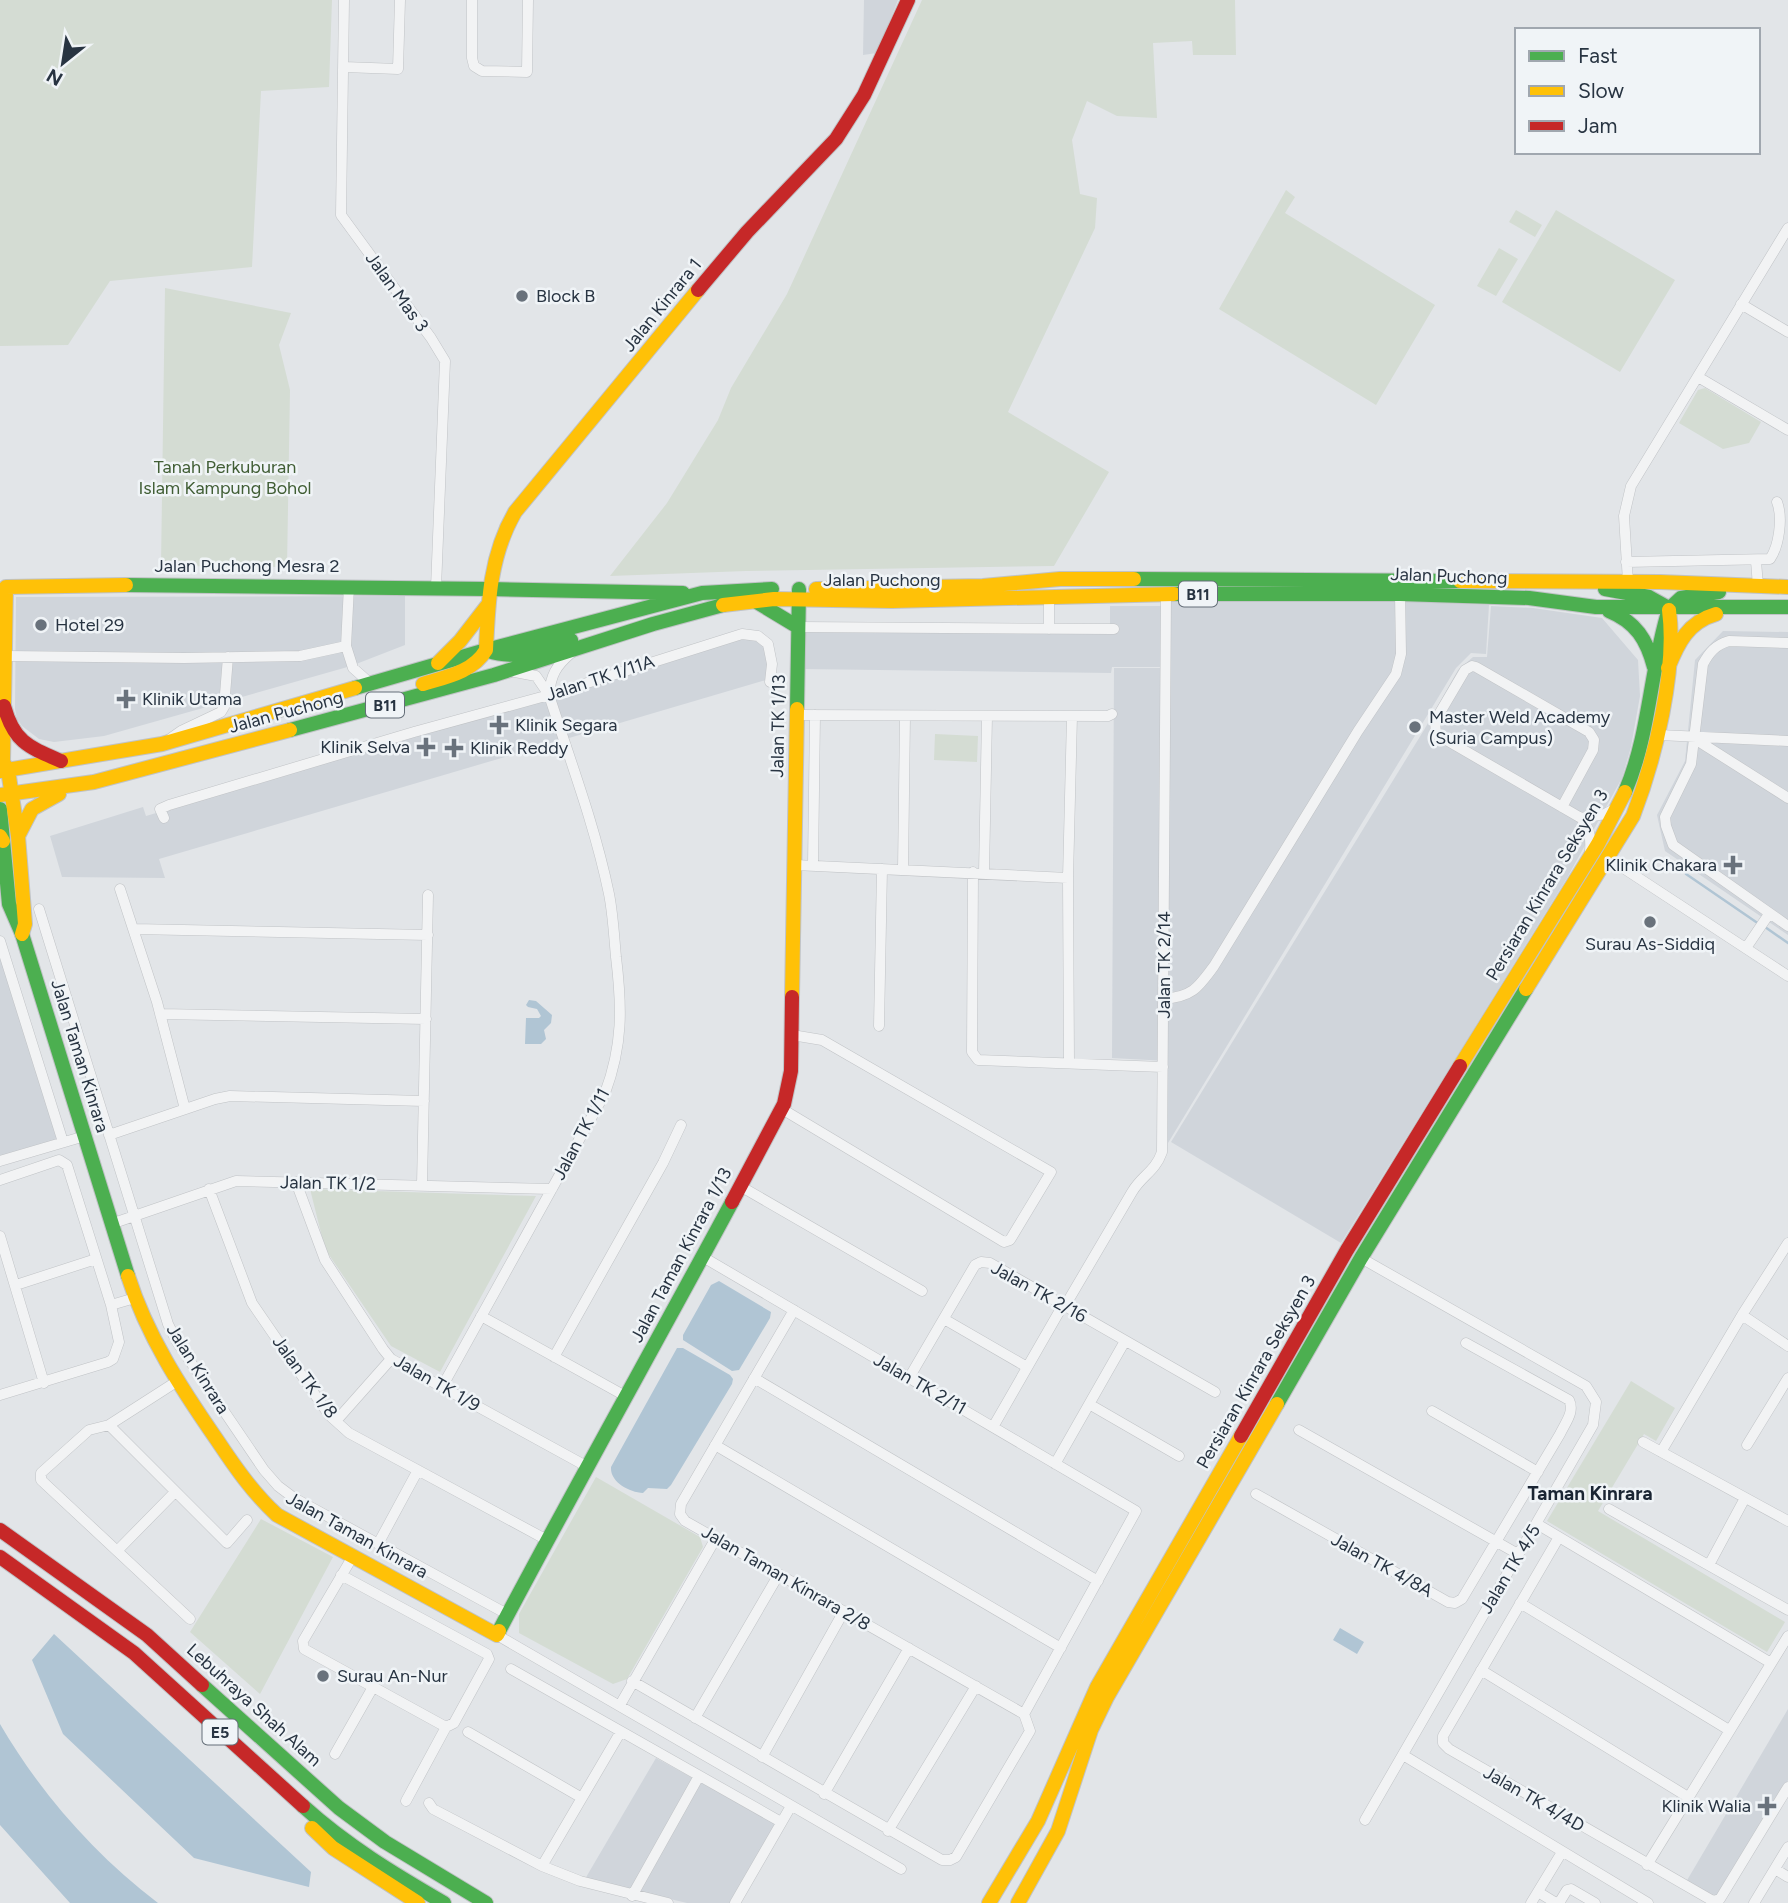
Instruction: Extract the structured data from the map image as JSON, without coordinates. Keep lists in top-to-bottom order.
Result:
{
  "streets": {
    "main road": [
      "Jalan Kinrara 1",
      "Jalan Puchong Mesra 2",
      "Jalan Puchong",
      "B11",
      "Jalan TK 1/13",
      "Persiaran Kinrara Seksyen 3",
      "Jalan Taman Kinrara",
      "Jalan Taman Kinrara 1/13",
      "Lebuhraya Shah Alam",
      "E5"
    ],
    "street": [
      "Jalan Mas 3",
      "Jalan TK 1/11A",
      "Jalan TK 2/14",
      "Jalan TK 1/11",
      "Jalan TK 1/2",
      "Jalan TK 2/16",
      "Jalan Kinrara",
      "Jalan TK 1/8",
      "Jalan TK 1/9",
      "Jalan TK 2/11",
      "Jalan TK 4/8A",
      "Jalan TK 4/5",
      "Jalan Taman Kinrara 2/8",
      "Jalan TK 4/4D"
    ]
  },
  "crossings": [
    ["Jalan Mas 3", "Jalan Puchong Mesra 2"],
    ["Jalan Kinrara 1", "Jalan Puchong Mesra 2"],
    ["Jalan Kinrara 1", "Jalan Puchong"],
    ["Jalan Puchong Mesra 2", "Jalan Puchong"],
    ["Jalan Puchong Mesra 2", "Jalan Taman Kinrara"],
    ["Jalan Puchong", "Jalan TK 1/13"],
    ["Jalan Puchong", "Persiaran Kinrara Seksyen 3"],
    ["Jalan Puchong", "Jalan TK 2/14"],
    ["Jalan Puchong", "Jalan Taman Kinrara"],
    ["Jalan TK 1/11A", "Jalan TK 1/11"],
    ["Jalan TK 1/13", "Jalan Taman Kinrara 1/13"],
    ["Persiaran Kinrara Seksyen 3", "Jalan TK 4/5"],
    ["Jalan TK 2/14", "Jalan TK 2/16"],
    ["Jalan TK 2/14", "Jalan TK 2/11"],
    ["Jalan Taman Kinrara", "Jalan TK 1/2"],
    ["Jalan Taman Kinrara", "Jalan Taman Kinrara 1/13"],
    ["Jalan TK 1/11", "Jalan TK 1/2"],
    ["Jalan TK 1/11", "Jalan TK 1/9"],
    ["Jalan TK 1/2", "Jalan Kinrara"],
    ["Jalan TK 1/2", "Jalan TK 1/8"],
    ["Jalan TK 1/2", "Jalan TK 1/9"],
    ["Jalan Taman Kinrara 1/13", "Jalan Kinrara"],
    ["Jalan Taman Kinrara 1/13", "Jalan TK 1/8"],
    ["Jalan Taman Kinrara 1/13", "Jalan TK 1/9"],
    ["Jalan Taman Kinrara 1/13", "Jalan TK 2/11"],
    ["Jalan TK 2/16", "Jalan TK 2/11"],
    ["Jalan TK 2/11", "Jalan Taman Kinrara 2/8"]
  ],
  "districts": ["Taman Kinrara"],
  "parks": ["Tanah Perkuburan Islam Kampung Bohol"],
  "places": {
    "other": [
      "Block B",
      "Hotel 29",
      "Master Weld Academy (Suria Campus)",
      "Surau As-Siddiq",
      "Surau An-Nur"
    ],
    "health": [
      "Klinik Utama",
      "Klinik Segara",
      "Klinik Selva",
      "Klinik Reddy",
      "Klinik Chakara",
      "Klinik Walia"
    ]
  },
  "legend": ["Fast", "Slow", "Jam"],
  "north": "bottom left"
}
